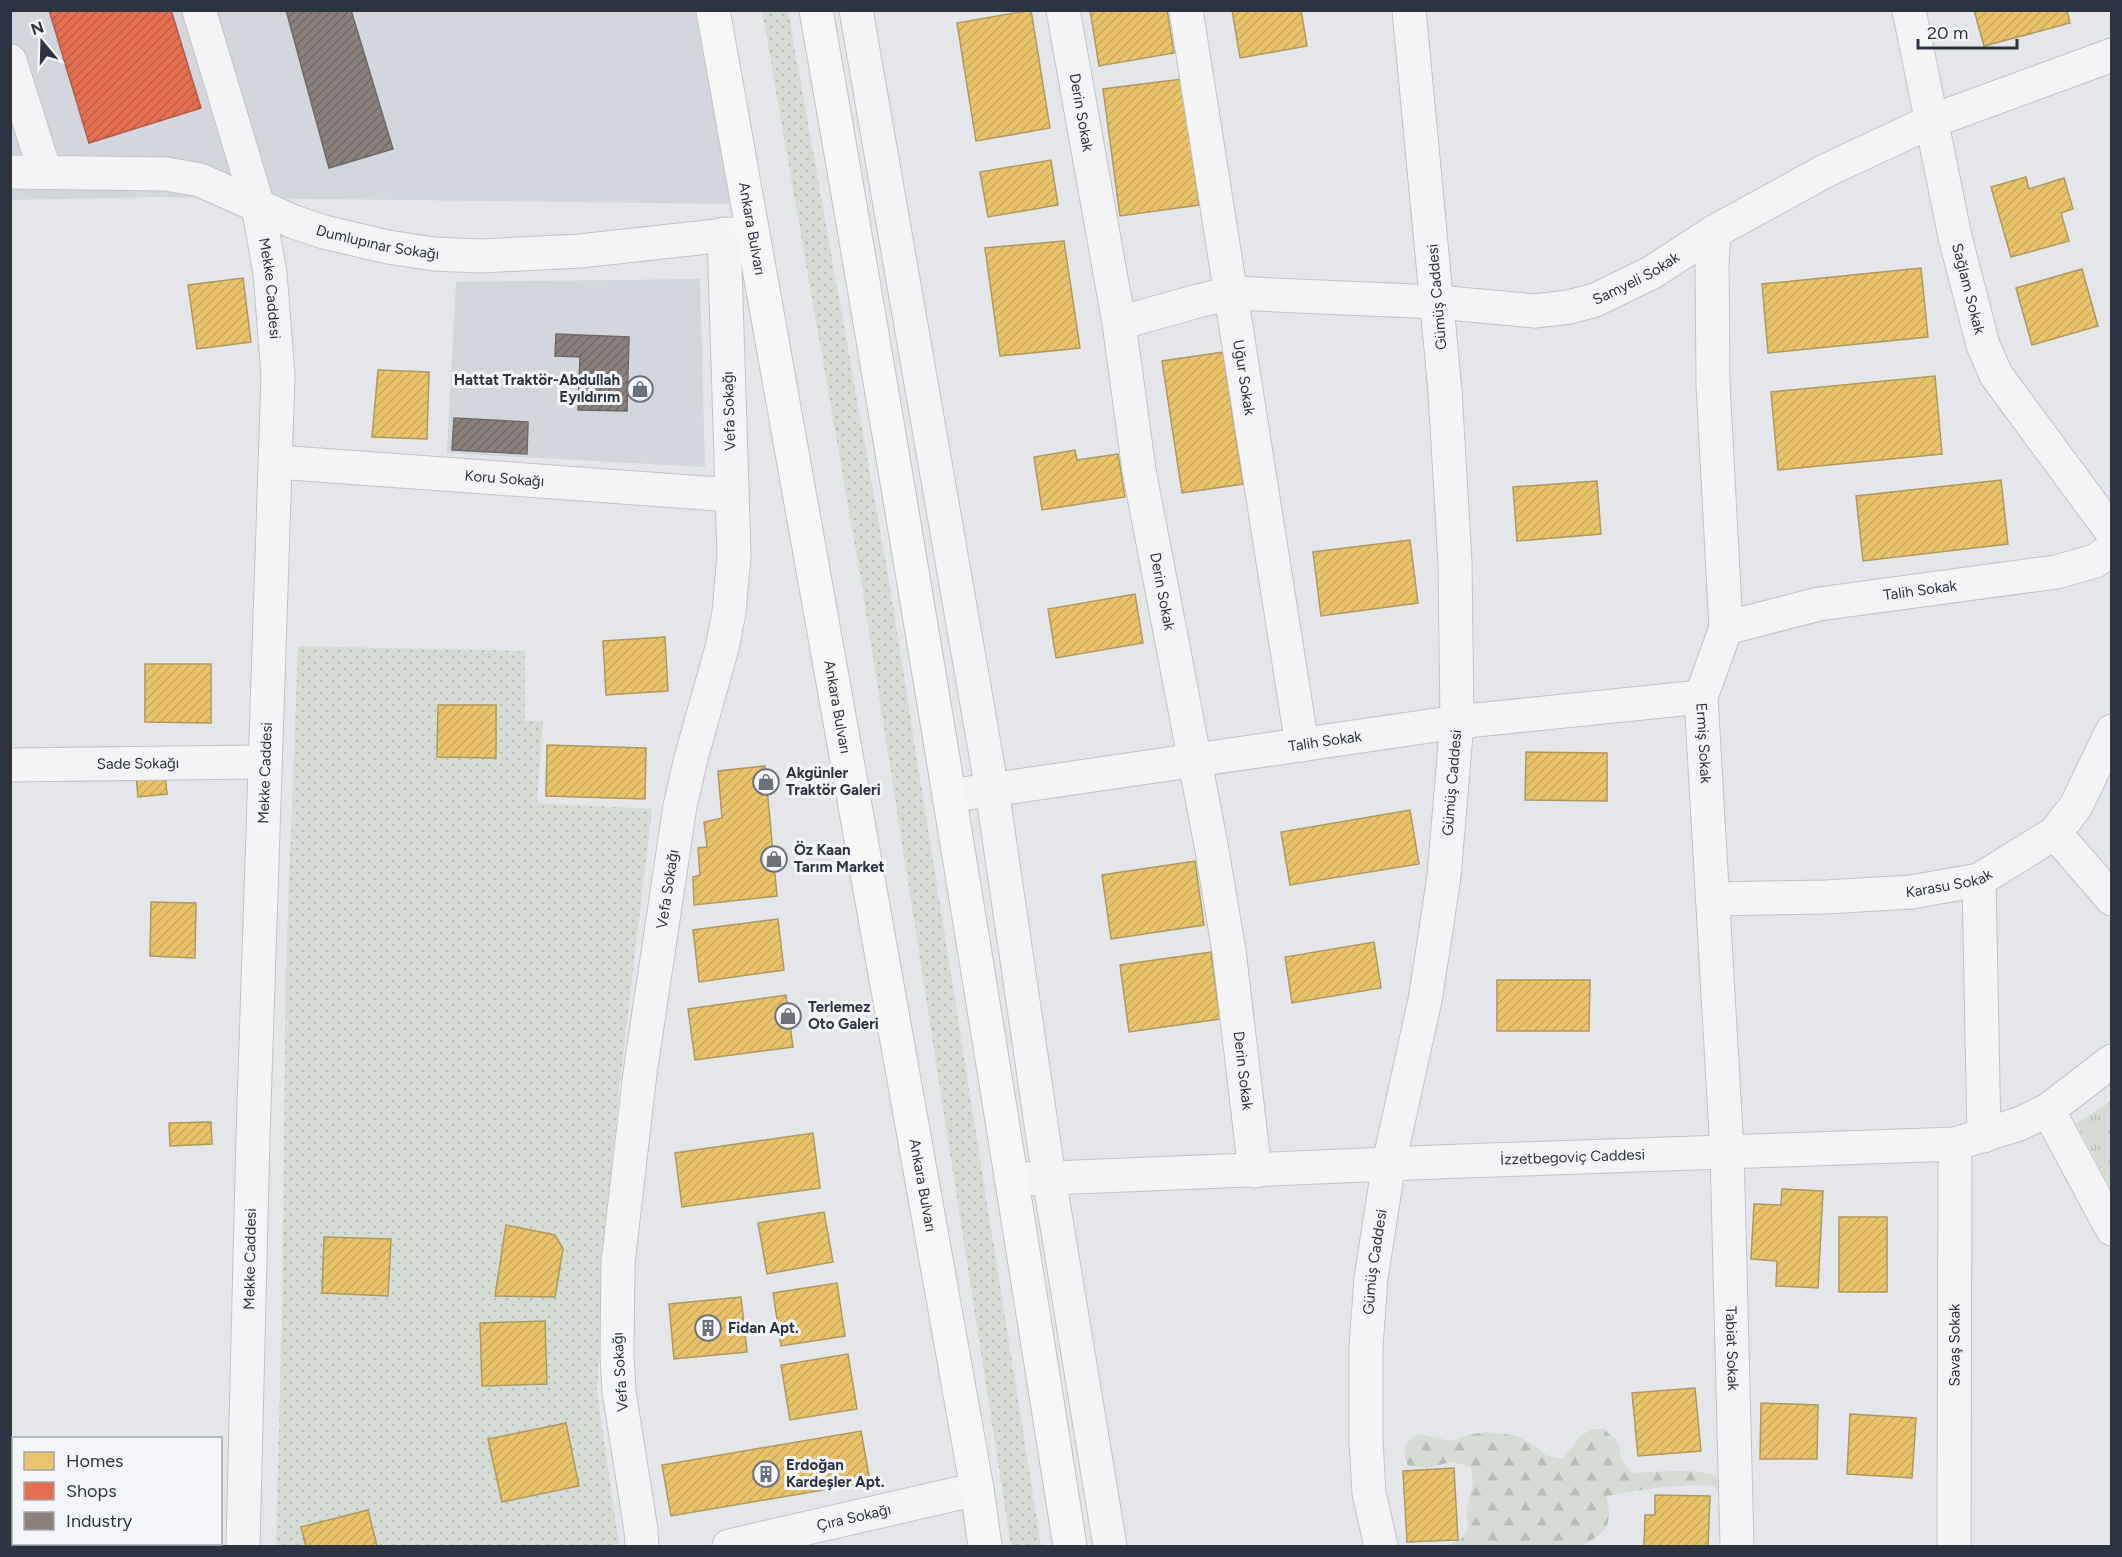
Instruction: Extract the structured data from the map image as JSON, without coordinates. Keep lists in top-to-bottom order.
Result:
{
  "streets": {
    "main road": ["Ankara Bulvarı"],
    "street": [
      "Derin Sokak",
      "Dumlupınar Sokağı",
      "Samyeli Sokak",
      "Mekke Caddesi",
      "Sağlam Sokak",
      "Gümüş Caddesi",
      "Uğur Sokak",
      "Vefa Sokağı",
      "Koru Sokağı",
      "Talih Sokak",
      "Ermiş Sokak",
      "Sade Sokağı",
      "Karasu Sokak",
      "İzzetbegoviç Caddesi",
      "Savaş Sokak",
      "Tabiat Sokak",
      "Çıra Sokağı"
    ]
  },
  "crossings": [
    ["Derin Sokak", "Samyeli Sokak"],
    ["Derin Sokak", "Talih Sokak"],
    ["Derin Sokak", "İzzetbegoviç Caddesi"],
    ["Ankara Bulvarı", "Dumlupınar Sokağı"],
    ["Ankara Bulvarı", "Vefa Sokağı"],
    ["Ankara Bulvarı", "Çıra Sokağı"],
    ["Dumlupınar Sokağı", "Mekke Caddesi"],
    ["Dumlupınar Sokağı", "Vefa Sokağı"],
    ["Samyeli Sokak", "Sağlam Sokak"],
    ["Samyeli Sokak", "Gümüş Caddesi"],
    ["Samyeli Sokak", "Uğur Sokak"],
    ["Samyeli Sokak", "Ermiş Sokak"],
    ["Mekke Caddesi", "Koru Sokağı"],
    ["Mekke Caddesi", "Sade Sokağı"],
    ["Gümüş Caddesi", "Talih Sokak"],
    ["Gümüş Caddesi", "İzzetbegoviç Caddesi"],
    ["Uğur Sokak", "Talih Sokak"],
    ["Vefa Sokağı", "Koru Sokağı"],
    ["Talih Sokak", "Ermiş Sokak"],
    ["Ermiş Sokak", "Karasu Sokak"],
    ["Ermiş Sokak", "İzzetbegoviç Caddesi"],
    ["Ermiş Sokak", "Tabiat Sokak"],
    ["Karasu Sokak", "Savaş Sokak"],
    ["İzzetbegoviç Caddesi", "Savaş Sokak"],
    ["İzzetbegoviç Caddesi", "Tabiat Sokak"]
  ],
  "places": {
    "shop": [
      "Hattat Traktör-Abdullah Eyıldırım",
      "Akgünler Traktör Galeri",
      "Öz Kaan Tarım Market",
      "Terlemez Oto Galeri"
    ],
    "building": ["Fidan Apt.", "Erdoğan Kardeşler Apt."]
  },
  "legend": ["Homes", "Shops", "Industry"],
  "scale_bar": "20 m",
  "north": "top"
}
